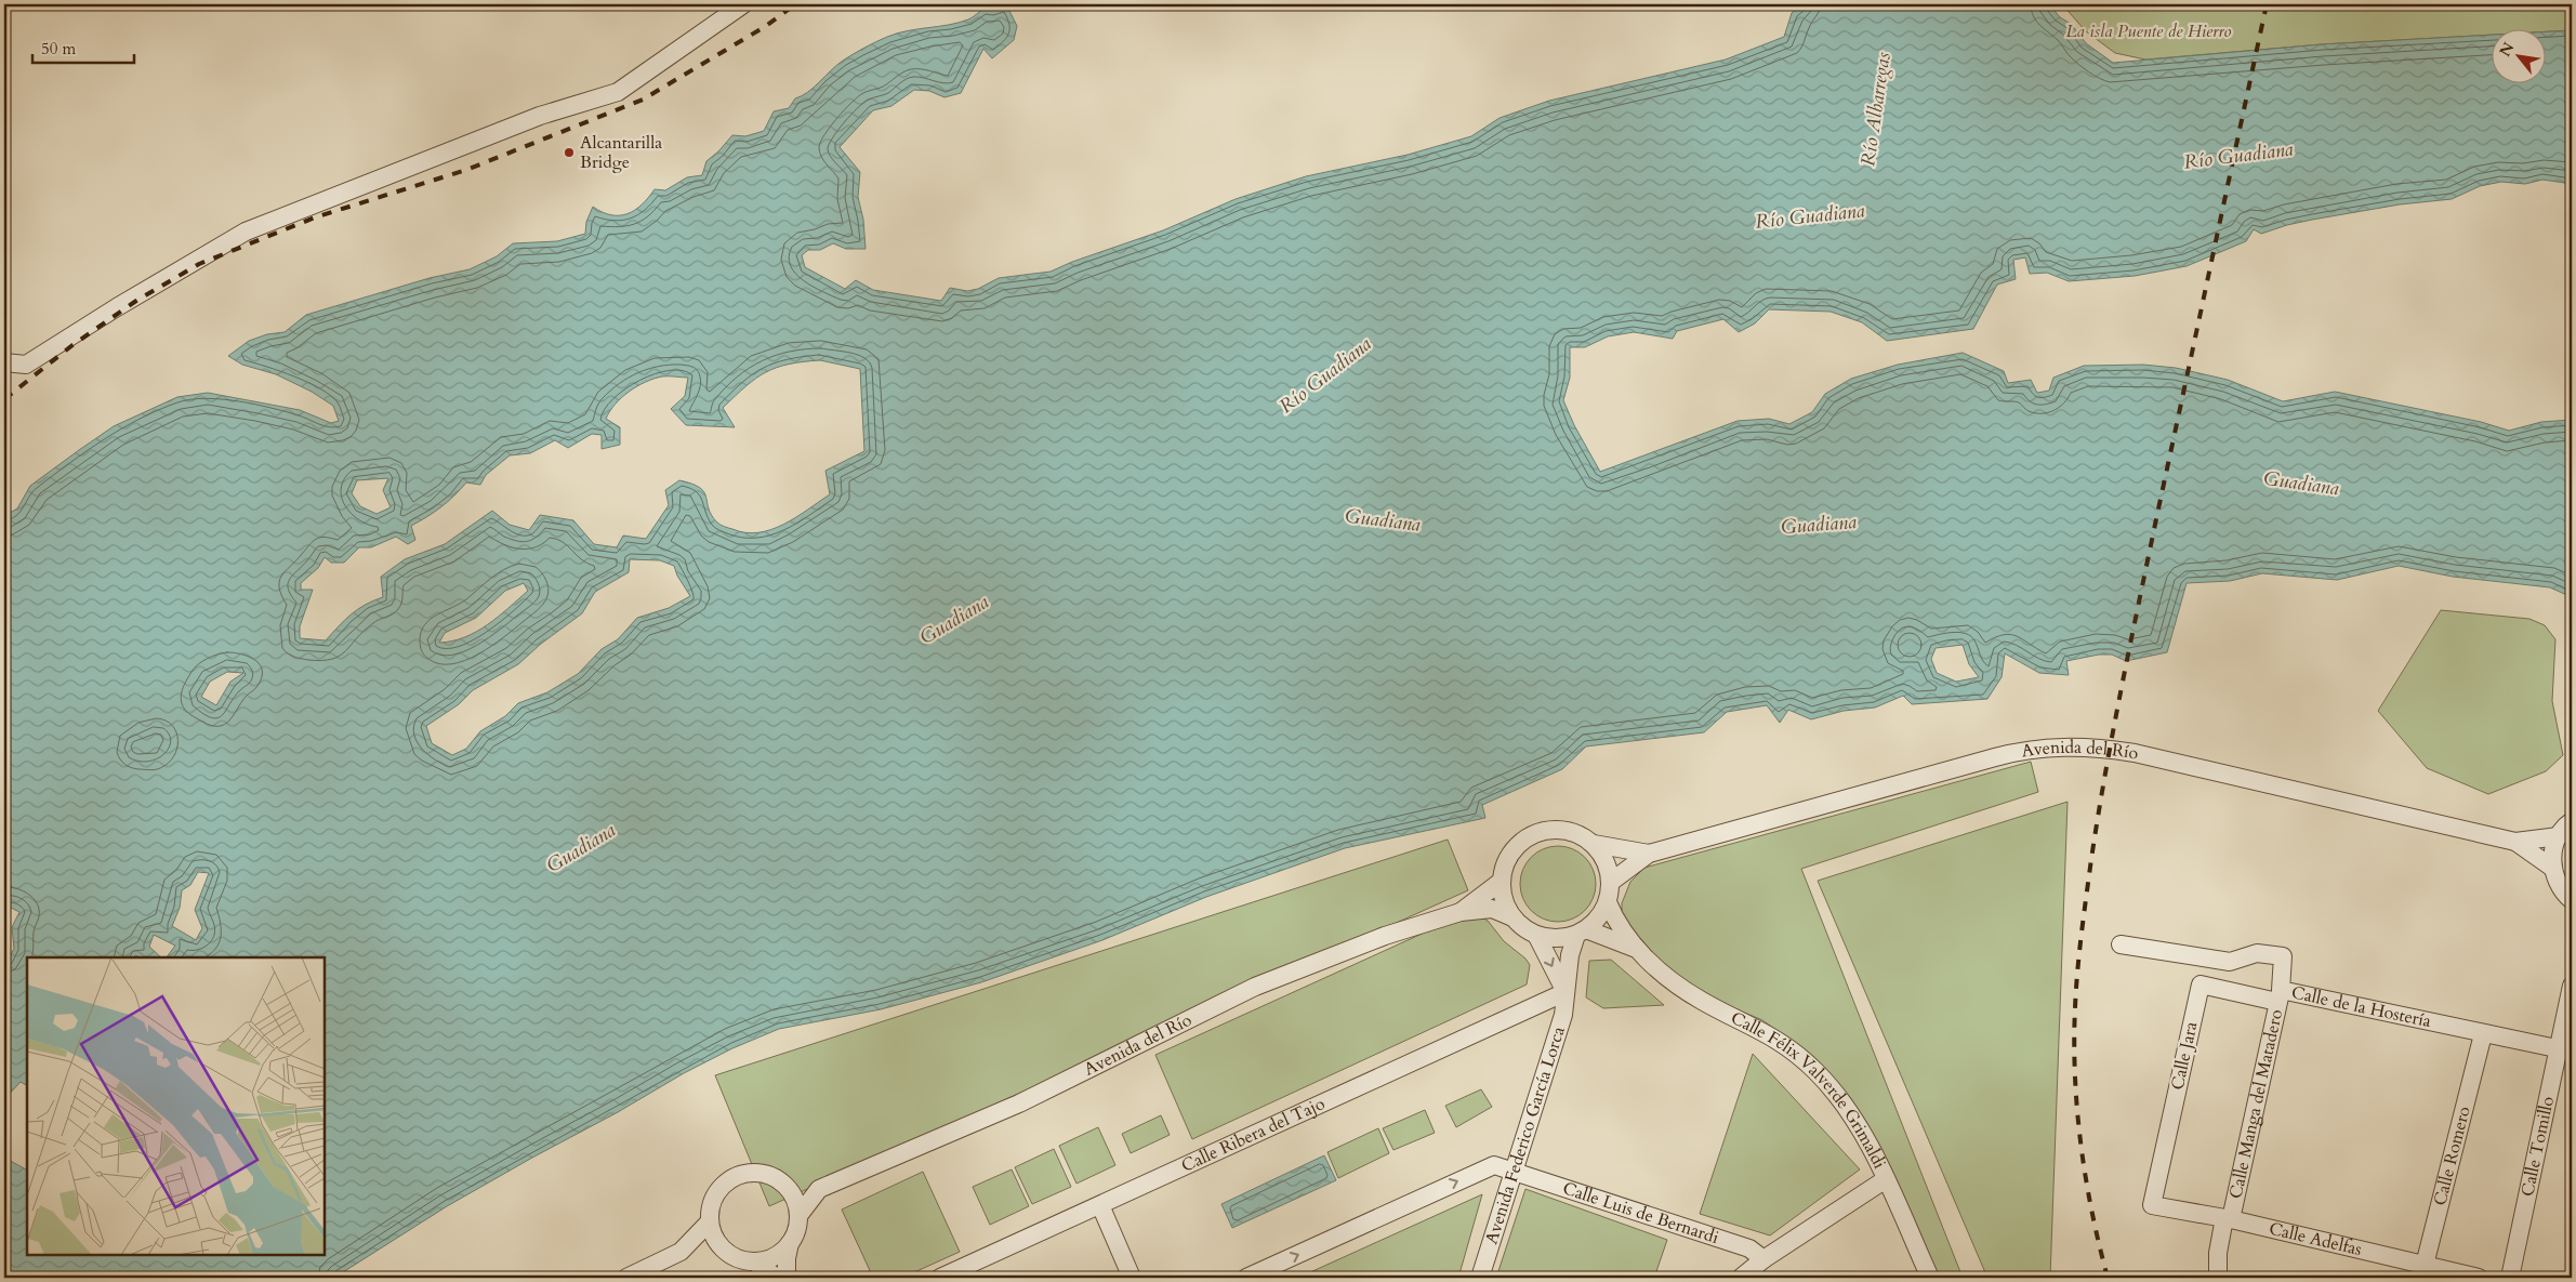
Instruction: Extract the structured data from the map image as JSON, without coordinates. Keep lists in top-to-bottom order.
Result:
{
  "streets": {
    "street": [
      "Avenida del Río",
      "Calle de la Hostería",
      "Calle Jara",
      "Calle Félix Valverde Grimaldi",
      "Calle Manga del Matadero",
      "Calle Ribera del Tajo",
      "Avenida Federico García Lorca",
      "Calle Tomillo",
      "Calle Romero",
      "Calle Luis de Bernardi",
      "Calle Adelfas"
    ]
  },
  "crossings": [
    ["Avenida del Río", "Calle Félix Valverde Grimaldi"],
    ["Avenida del Río", "Avenida Federico García Lorca"],
    ["Calle de la Hostería", "Calle Jara"],
    ["Calle de la Hostería", "Calle Manga del Matadero"],
    ["Calle de la Hostería", "Calle Tomillo"],
    ["Calle de la Hostería", "Calle Romero"],
    ["Calle Jara", "Calle Manga del Matadero"],
    ["Calle Jara", "Calle Adelfas"],
    ["Calle Félix Valverde Grimaldi", "Avenida Federico García Lorca"],
    ["Calle Manga del Matadero", "Calle Adelfas"],
    ["Calle Ribera del Tajo", "Avenida Federico García Lorca"],
    ["Avenida Federico García Lorca", "Calle Luis de Bernardi"],
    ["Calle Romero", "Calle Adelfas"]
  ],
  "one_way": ["Calle Luis de Bernardi"],
  "water": ["Río Albarregas", "Río Guadiana", "Guadiana"],
  "parks": ["La isla Puente de Hierro"],
  "places": ["Alcantarilla Bridge"],
  "scale_bar": "50 m",
  "north": "top left"
}
